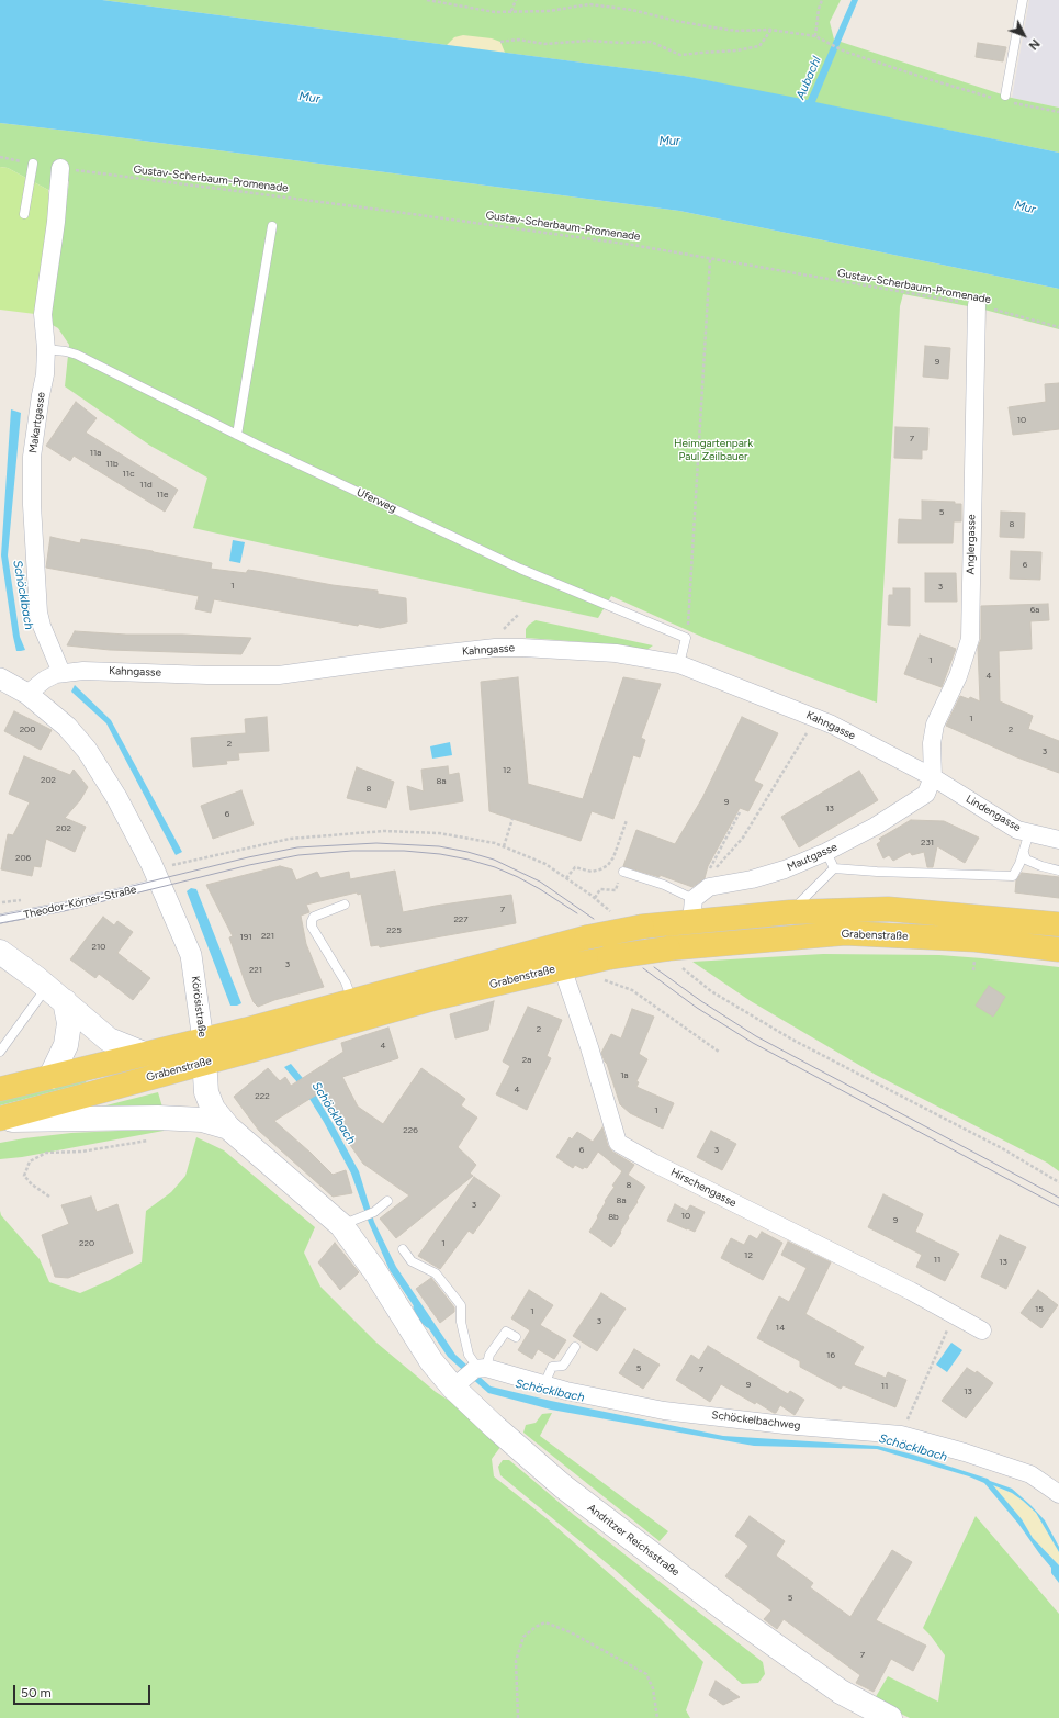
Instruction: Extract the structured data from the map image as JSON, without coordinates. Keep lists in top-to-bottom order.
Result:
{
  "streets": {
    "main road": ["Grabenstraße", "Körösistraße", "Andritzer Reichsstraße"],
    "street": [
      "Makartgasse",
      "Anglergasse",
      "Kahngasse",
      "Lindengasse",
      "Mautgasse",
      "Hirschengasse",
      "Schöckelbachweg"
    ],
    "lane": ["Uferweg", "Theodor-Körner-Straße"],
    "path": ["Gustav-Scherbaum-Promenade"]
  },
  "crossings": [
    ["Gustav-Scherbaum-Promenade", "Makartgasse"],
    ["Gustav-Scherbaum-Promenade", "Anglergasse"],
    ["Makartgasse", "Uferweg"],
    ["Makartgasse", "Kahngasse"],
    ["Anglergasse", "Kahngasse"],
    ["Anglergasse", "Lindengasse"],
    ["Anglergasse", "Mautgasse"],
    ["Kahngasse", "Lindengasse"],
    ["Kahngasse", "Mautgasse"],
    ["Lindengasse", "Mautgasse"],
    ["Mautgasse", "Grabenstraße"],
    ["Theodor-Körner-Straße", "Körösistraße"],
    ["Grabenstraße", "Körösistraße"],
    ["Grabenstraße", "Hirschengasse"],
    ["Körösistraße", "Andritzer Reichsstraße"],
    ["Schöckelbachweg", "Andritzer Reichsstraße"]
  ],
  "water": ["Aubachl", "Mur", "Schöcklbach"],
  "parks": ["Heimgartenpark Paul Zeilbauer"],
  "house_numbers": [
    "9",
    "10",
    "7",
    "11a",
    "11b",
    "11c",
    "11d",
    "11e",
    "5",
    "8",
    "6",
    "1",
    "3",
    "6a",
    "1",
    "4",
    "1",
    "200",
    "2",
    "2",
    "3",
    "12",
    "202",
    "8a",
    "8",
    "9",
    "13",
    "6",
    "202",
    "231",
    "206",
    "7",
    "227",
    "225",
    "221",
    "191",
    "210",
    "3",
    "221",
    "2",
    "4",
    "2a",
    "1a",
    "4",
    "222",
    "1",
    "226",
    "6",
    "3",
    "8",
    "8a",
    "3",
    "10",
    "8b",
    "9",
    "220",
    "1",
    "12",
    "11",
    "13",
    "15",
    "1",
    "3",
    "14",
    "16",
    "5",
    "7",
    "9",
    "11",
    "13",
    "5",
    "7"
  ],
  "scale_bar": "50 m",
  "north": "bottom right"
}
